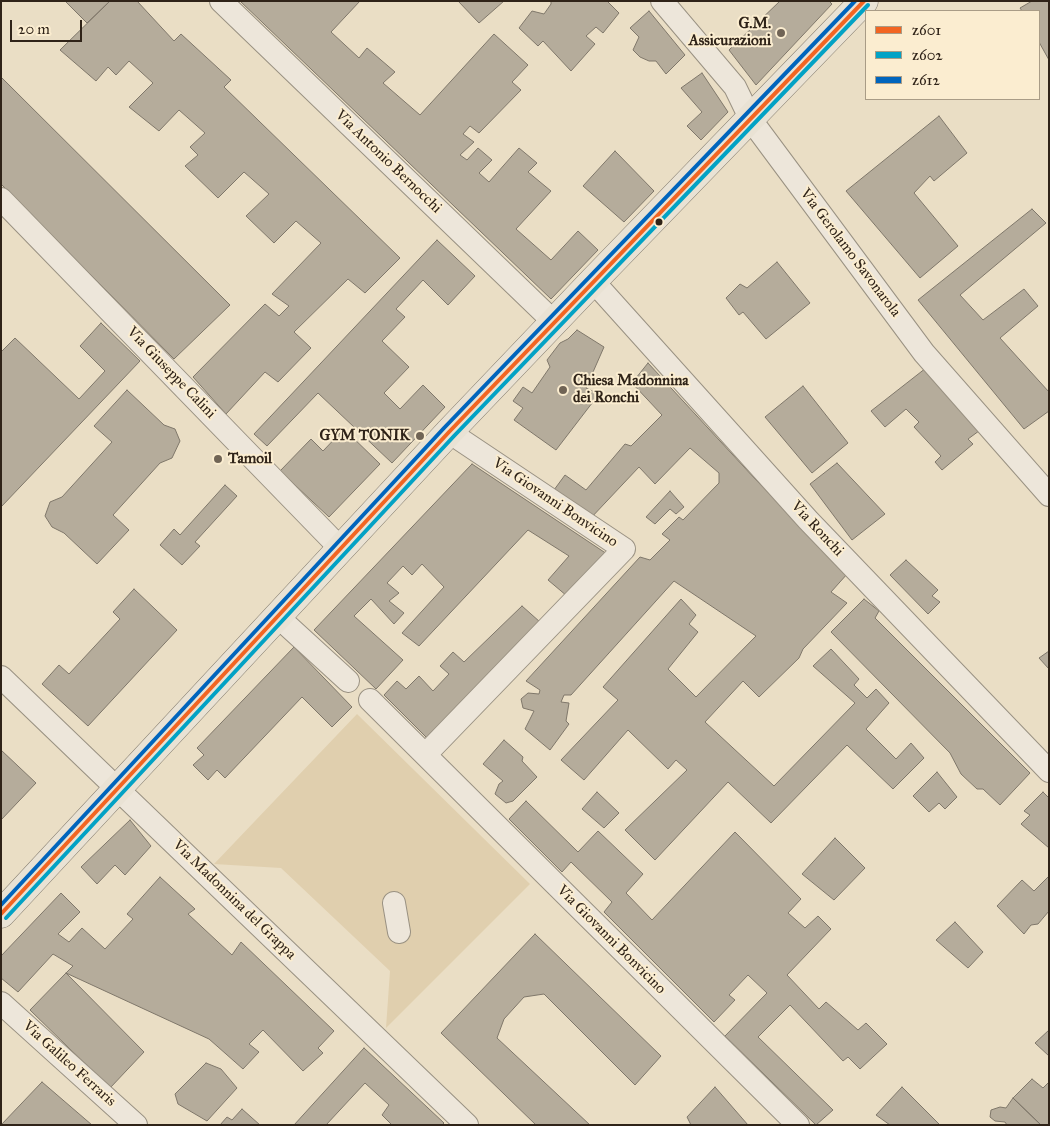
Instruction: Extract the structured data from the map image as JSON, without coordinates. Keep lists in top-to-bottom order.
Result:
{
  "streets": {
    "street": [
      "Via Antonio Bernocchi",
      "Via Gerolamo Savonarola",
      "Via Giuseppe Calini",
      "Via Giovanni Bonvicino",
      "Via Ronchi",
      "Via Madonnina del Grappa",
      "Via Galileo Ferraris"
    ]
  },
  "places": [
    "G.M. Assicurazioni",
    "Chiesa Madonnina dei Ronchi",
    "GYM TONIK",
    "Tamoil"
  ],
  "lines": ["transit line z601", "transit line z612", "transit line z602"],
  "legend": ["z601", "z602", "z612"],
  "scale_bar": "20 m"
}
